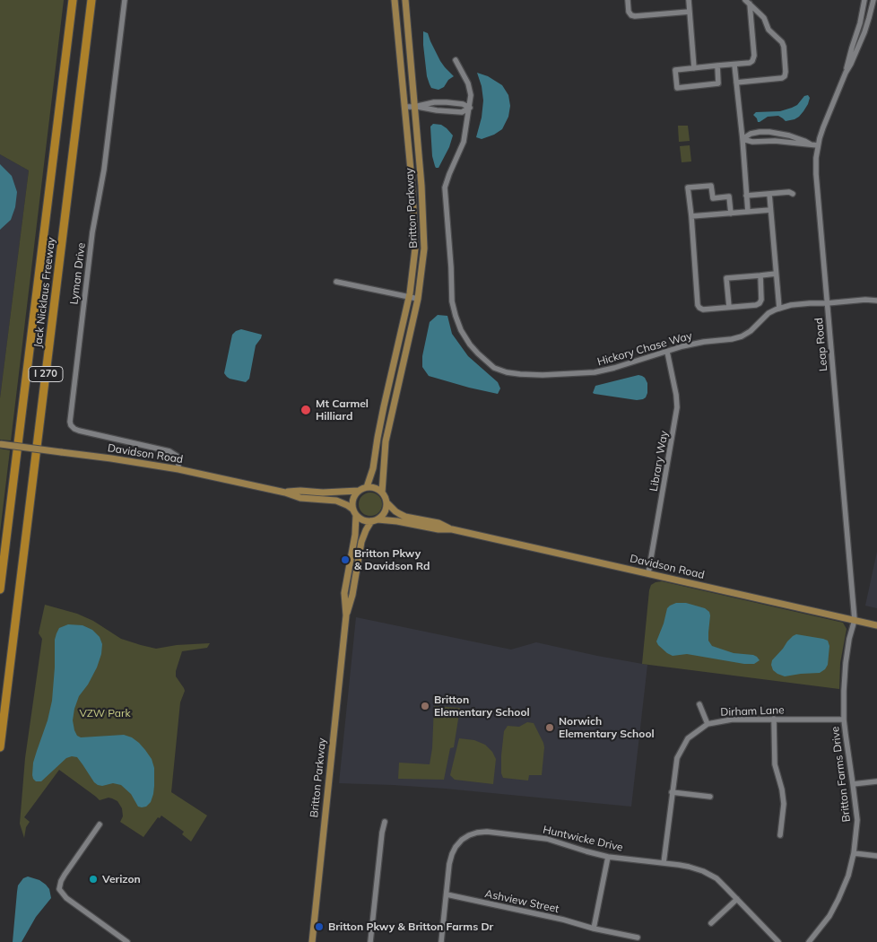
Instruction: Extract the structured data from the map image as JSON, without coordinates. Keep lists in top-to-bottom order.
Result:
{
  "streets": {
    "highway": ["Jack Nicklaus Freeway", "I 270"],
    "main road": ["Britton Parkway", "Davidson Road"],
    "street": [
      "Lyman Drive",
      "Leap Road",
      "Hickory Chase Way",
      "Library Way",
      "Dirham Lane",
      "Britton Farms Drive",
      "Huntwicke Drive",
      "Ashview Street"
    ]
  },
  "crossings": [
    ["Britton Parkway", "Davidson Road"],
    ["Lyman Drive", "Davidson Road"],
    ["Leap Road", "Hickory Chase Way"],
    ["Leap Road", "Davidson Road"],
    ["Leap Road", "Britton Farms Drive"],
    ["Hickory Chase Way", "Library Way"],
    ["Davidson Road", "Library Way"],
    ["Davidson Road", "Britton Farms Drive"],
    ["Dirham Lane", "Britton Farms Drive"],
    ["Dirham Lane", "Huntwicke Drive"],
    ["Huntwicke Drive", "Ashview Street"]
  ],
  "parks": ["VZW Park"],
  "places": [
    "Mt Carmel Hilliard",
    "Britton Pkwy & Davidson Rd",
    "Britton Elementary School",
    "Norwich Elementary School",
    "Verizon",
    "Britton Pkwy & Britton Farms Dr"
  ]
}
